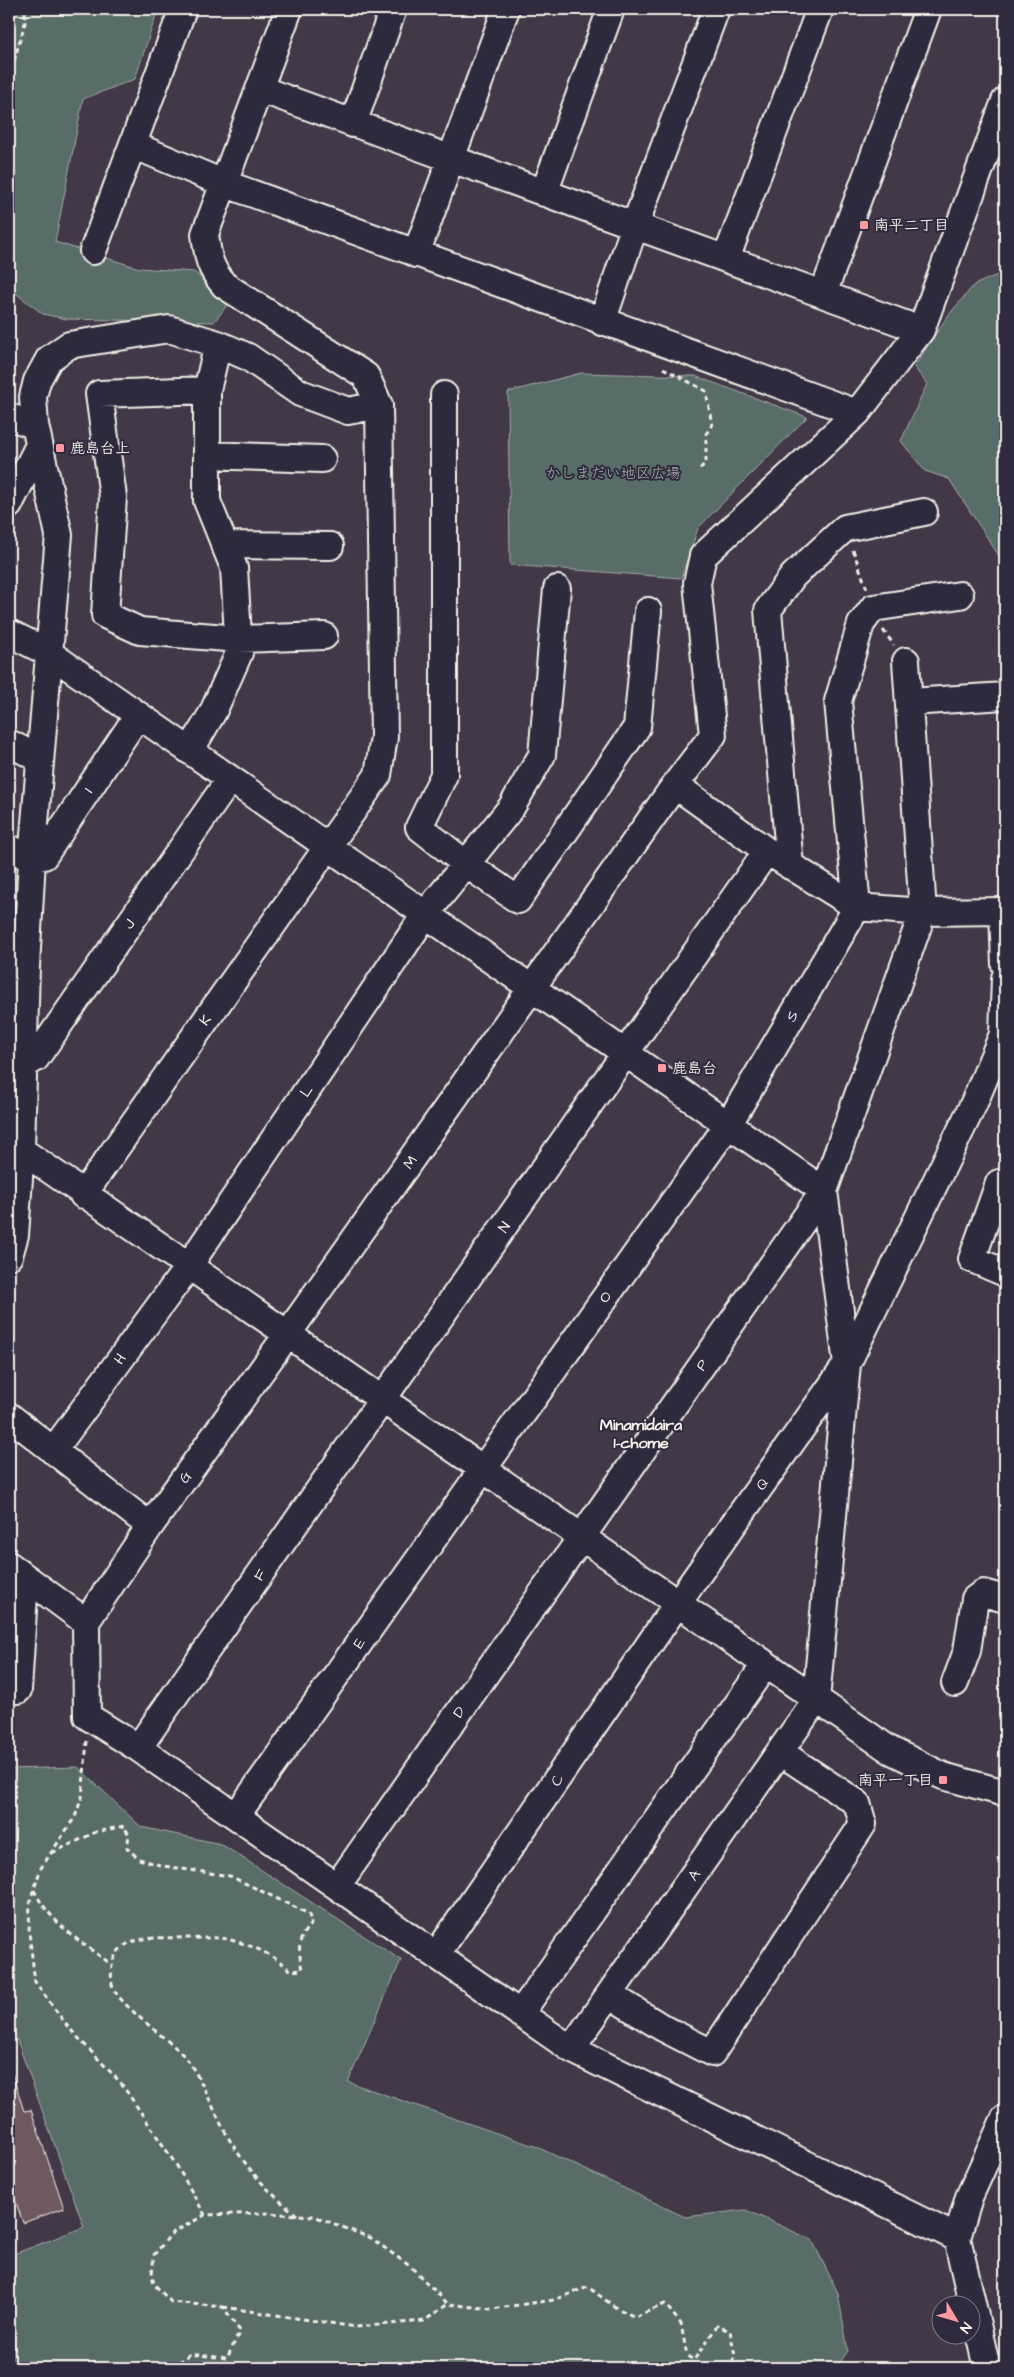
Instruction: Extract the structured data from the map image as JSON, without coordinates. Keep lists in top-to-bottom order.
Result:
{
  "streets": {
    "street": [
      "I",
      "J",
      "S",
      "K",
      "L",
      "M",
      "N",
      "O",
      "H",
      "P",
      "G",
      "Q",
      "F",
      "E",
      "D",
      "C",
      "A"
    ]
  },
  "crossings": [
    ["S", "O"],
    ["L", "H"],
    ["M", "G"],
    ["N", "F"],
    ["O", "E"],
    ["P", "D"],
    ["Q", "C"]
  ],
  "districts": ["Minamidaira 1-chome"],
  "parks": ["かしまだい地区広場"],
  "places": {
    "transit": [
      "南平二丁目",
      "鹿島台上",
      "鹿島台",
      "南平一丁目"
    ]
  },
  "north": "bottom right"
}
